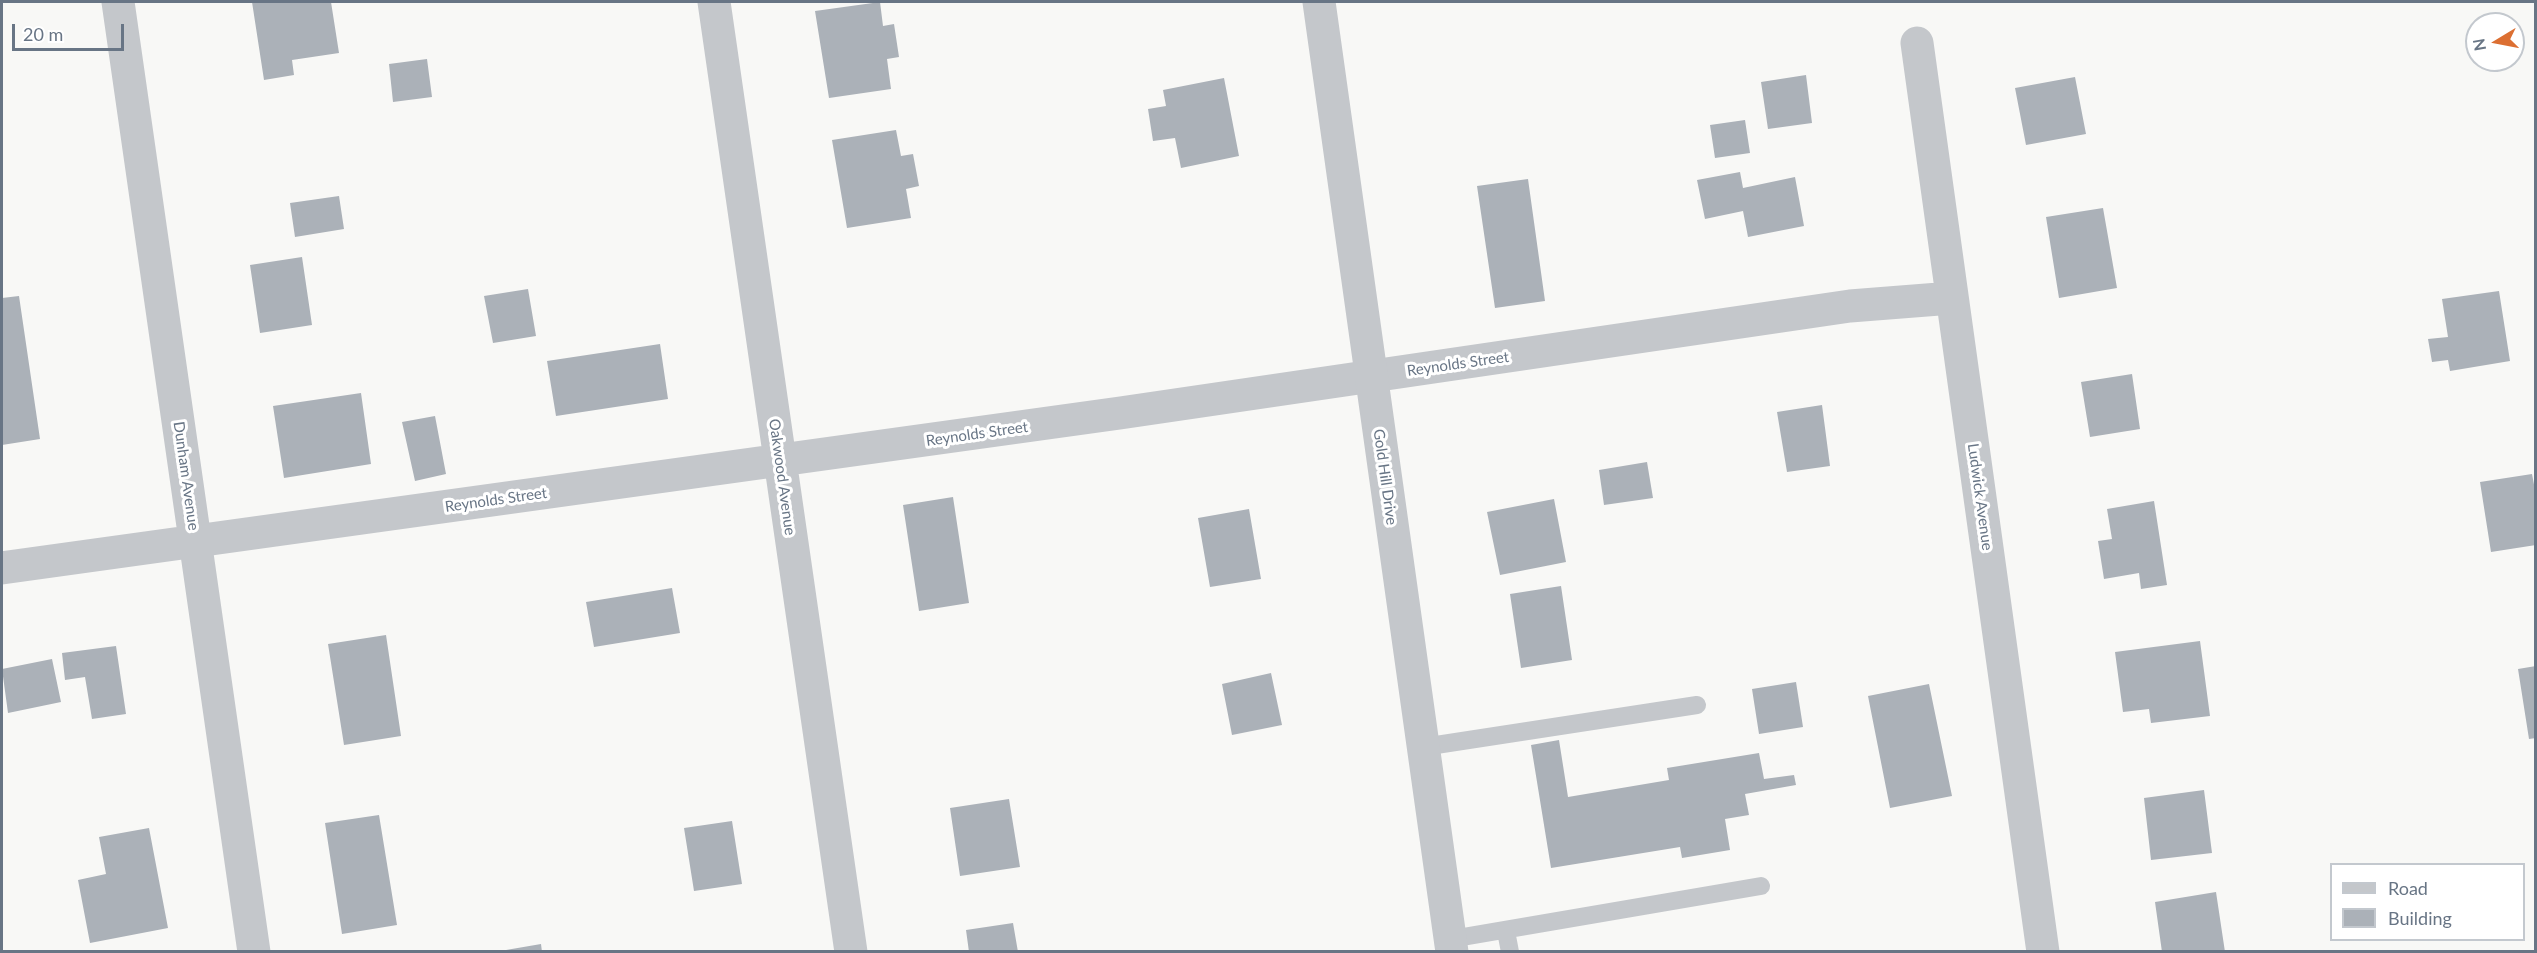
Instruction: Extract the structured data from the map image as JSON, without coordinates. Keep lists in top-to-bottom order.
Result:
{
  "streets": {
    "street": [
      "Reynolds Street",
      "Dunham Avenue",
      "Oakwood Avenue",
      "Gold Hill Drive",
      "Ludwick Avenue"
    ]
  },
  "crossings": [
    ["Reynolds Street", "Dunham Avenue"],
    ["Reynolds Street", "Oakwood Avenue"],
    ["Reynolds Street", "Gold Hill Drive"],
    ["Reynolds Street", "Ludwick Avenue"]
  ],
  "legend": ["Road", "Building"],
  "scale_bar": "20 m",
  "north": "left"
}
